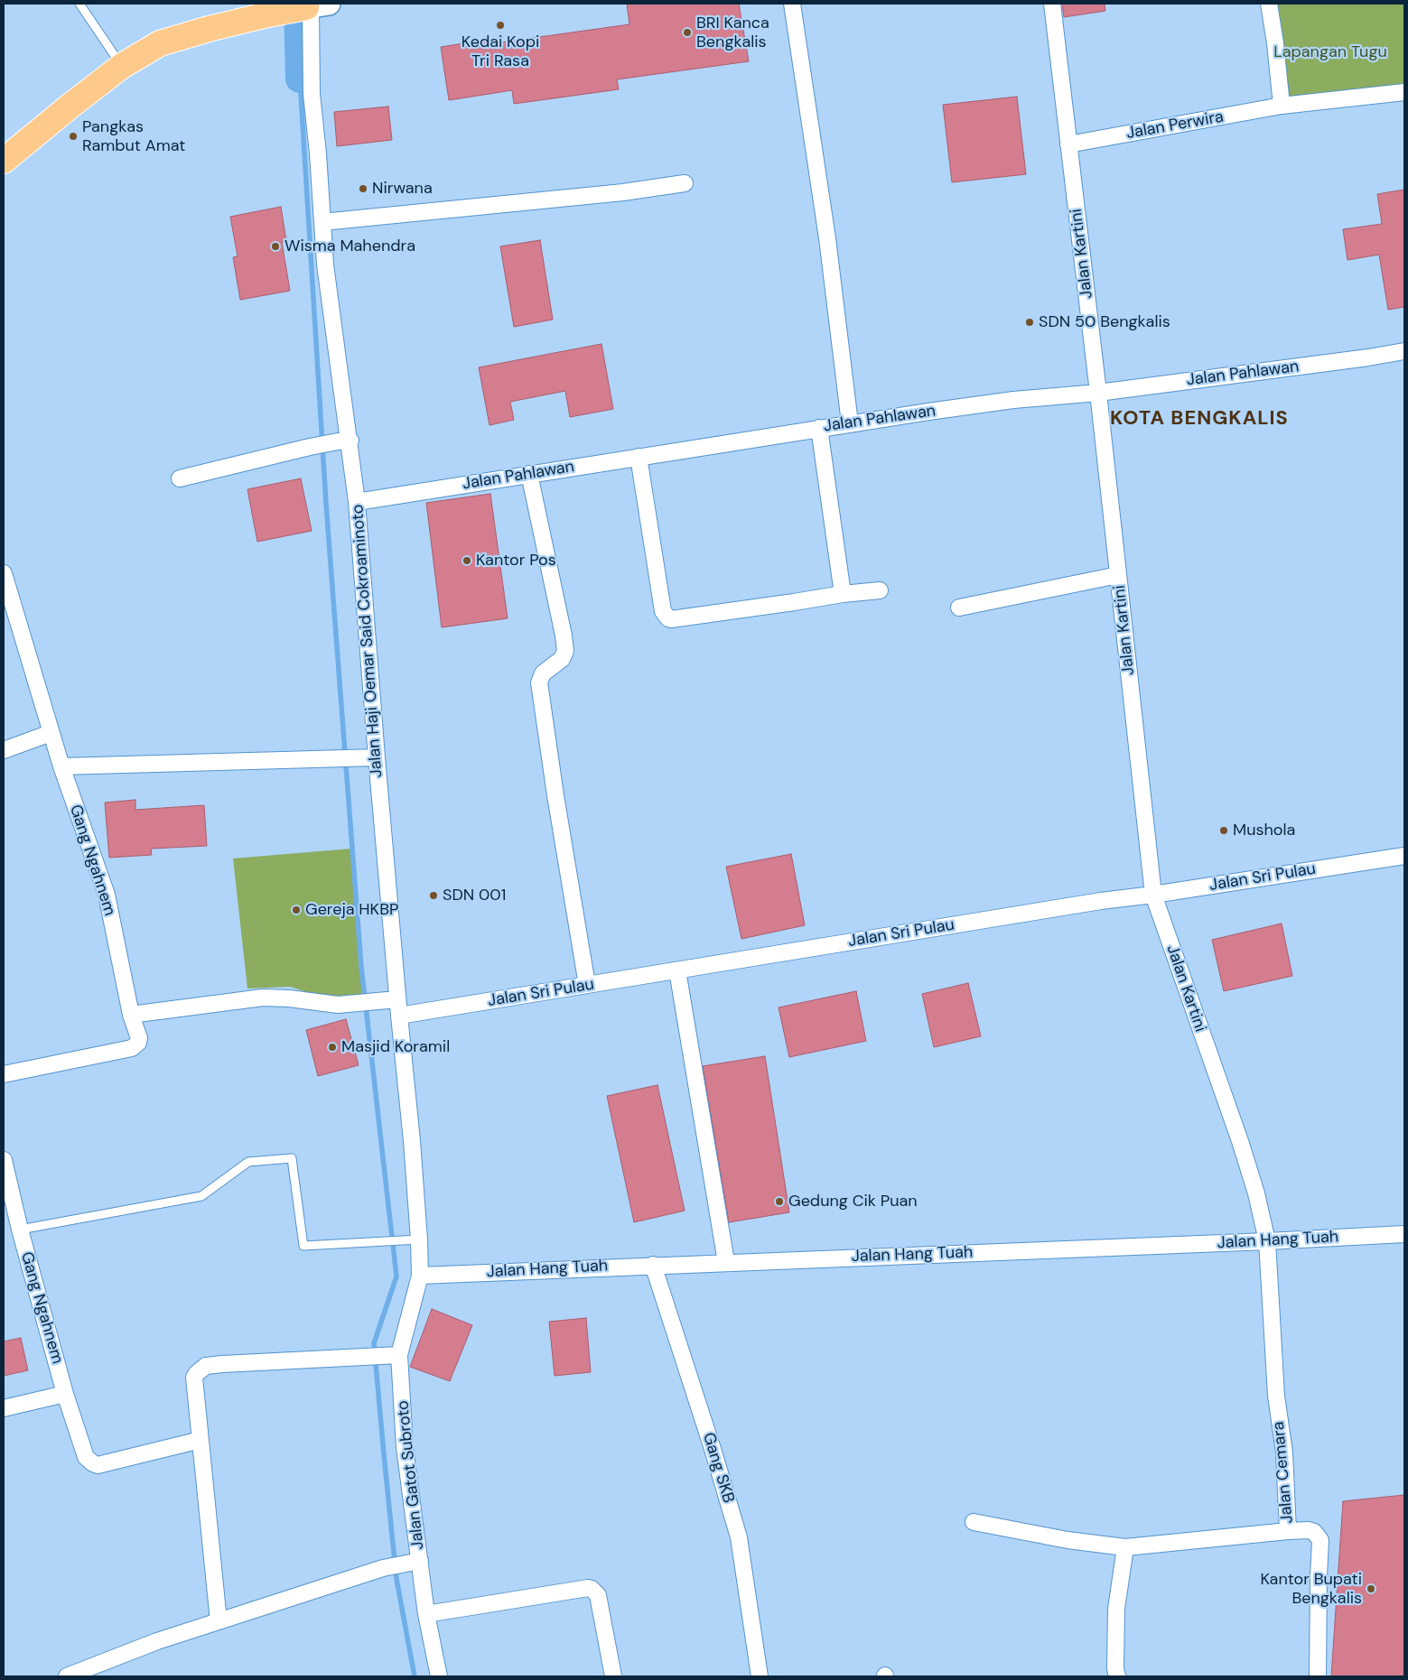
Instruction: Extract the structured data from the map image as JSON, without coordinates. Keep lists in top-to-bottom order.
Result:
{
  "streets": {
    "street": [
      "Jalan Perwira",
      "Jalan Kartini",
      "Jalan Pahlawan",
      "Jalan Haji Oemar Said Cokroaminoto",
      "Gang Ngahnem",
      "Jalan Sri Pulau",
      "Jalan Hang Tuah",
      "Gang SKB",
      "Jalan Cemara",
      "Jalan Gatot Subroto"
    ]
  },
  "crossings": [
    ["Jalan Perwira", "Jalan Kartini"],
    ["Jalan Kartini", "Jalan Pahlawan"],
    ["Jalan Kartini", "Jalan Sri Pulau"],
    ["Jalan Kartini", "Jalan Hang Tuah"],
    ["Jalan Kartini", "Jalan Cemara"],
    ["Jalan Pahlawan", "Jalan Haji Oemar Said Cokroaminoto"],
    ["Jalan Haji Oemar Said Cokroaminoto", "Jalan Sri Pulau"],
    ["Jalan Haji Oemar Said Cokroaminoto", "Jalan Hang Tuah"],
    ["Jalan Haji Oemar Said Cokroaminoto", "Jalan Gatot Subroto"],
    ["Jalan Hang Tuah", "Gang SKB"],
    ["Jalan Hang Tuah", "Jalan Cemara"],
    ["Jalan Hang Tuah", "Jalan Gatot Subroto"]
  ],
  "districts": ["KOTA BENGKALIS"],
  "parks": ["Lapangan Tugu"],
  "places": [
    "Kedai Kopi Tri Rasa",
    "BRI Kanca Bengkalis",
    "Pangkas Rambut Amat",
    "Nirwana",
    "Wisma Mahendra",
    "SDN 50 Bengkalis",
    "Kantor Pos",
    "Mushola",
    "SDN 001",
    "Gereja HKBP",
    "Masjid Koramil",
    "Gedung Cik Puan",
    "Kantor Bupati Bengkalis"
  ]
}
